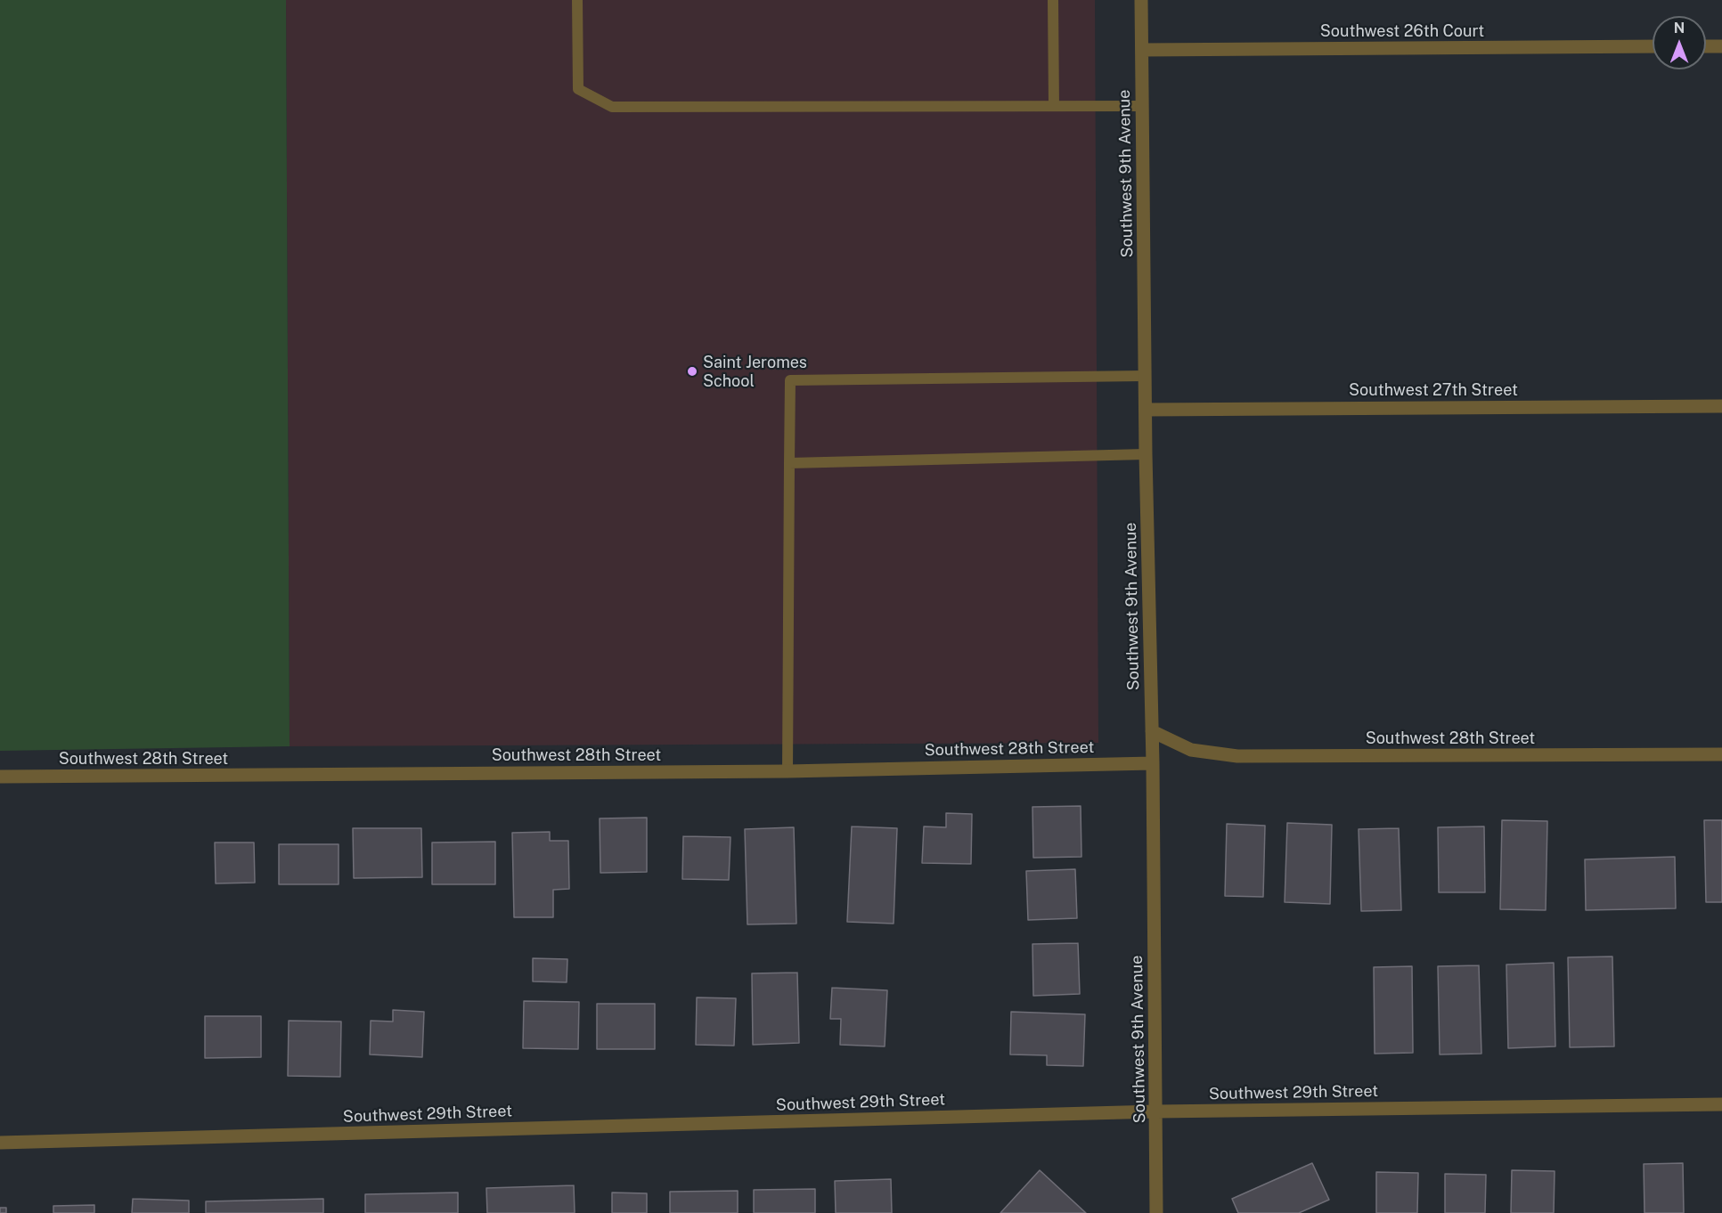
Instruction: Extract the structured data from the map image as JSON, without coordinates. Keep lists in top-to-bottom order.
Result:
{
  "streets": {
    "street": [
      "Southwest 26th Court",
      "Southwest 9th Avenue",
      "Southwest 27th Street",
      "Southwest 28th Street",
      "Southwest 29th Street"
    ]
  },
  "crossings": [
    ["Southwest 26th Court", "Southwest 9th Avenue"],
    ["Southwest 9th Avenue", "Southwest 27th Street"],
    ["Southwest 9th Avenue", "Southwest 28th Street"],
    ["Southwest 9th Avenue", "Southwest 29th Street"]
  ],
  "places": ["Saint Jeromes School"],
  "north": "top"
}
